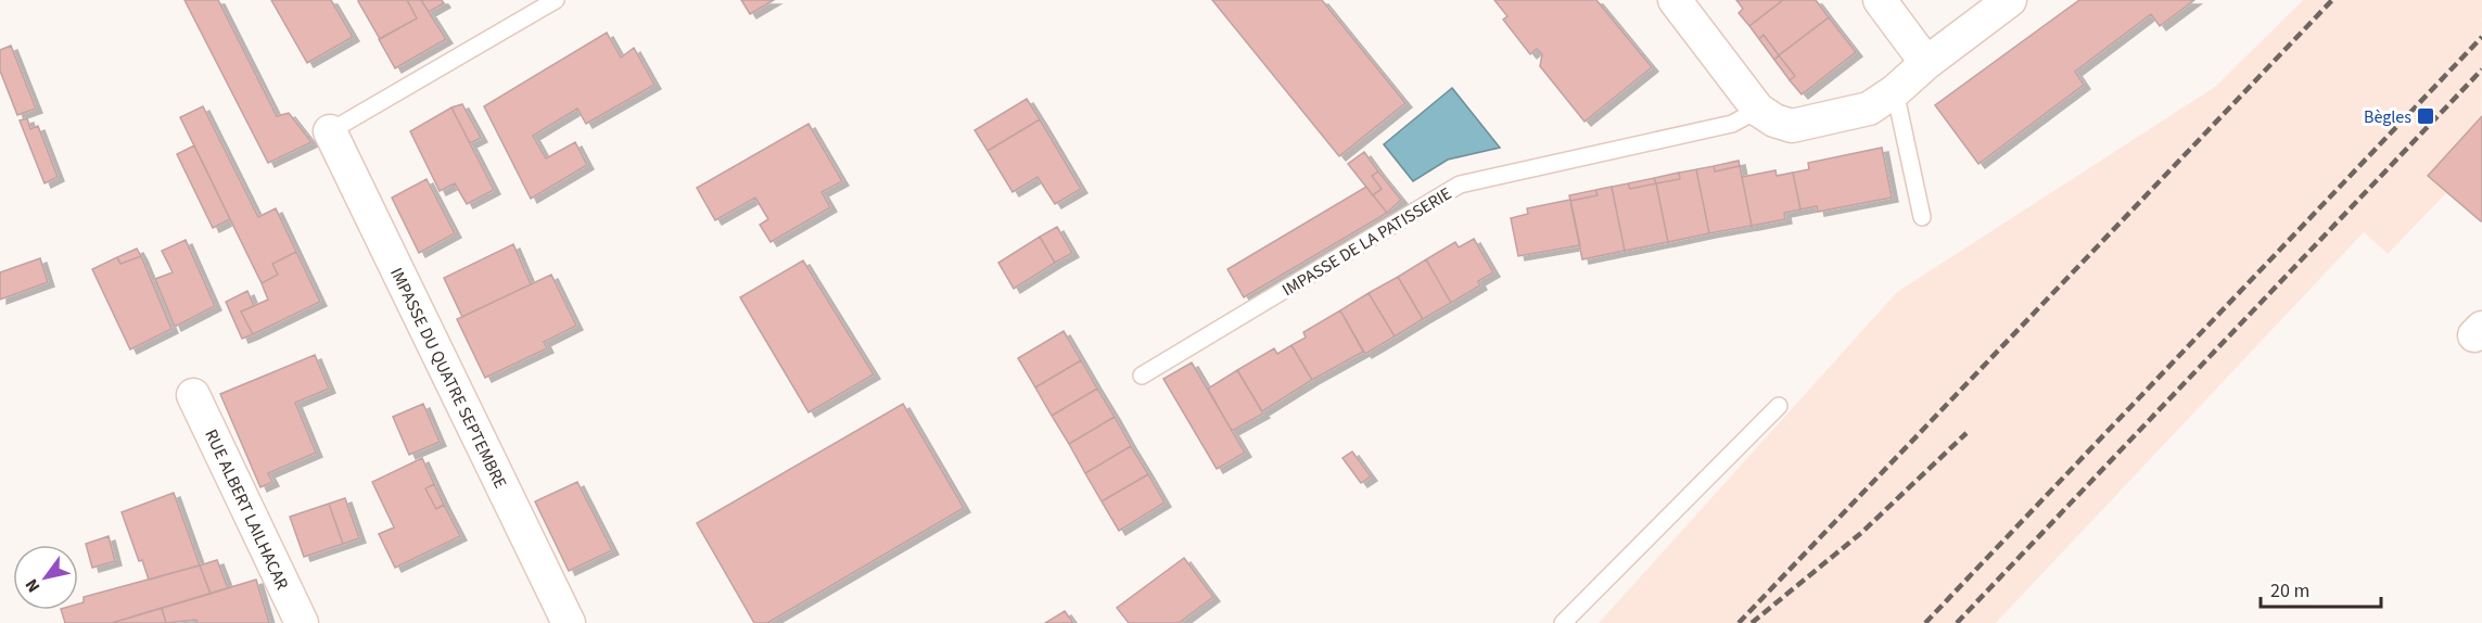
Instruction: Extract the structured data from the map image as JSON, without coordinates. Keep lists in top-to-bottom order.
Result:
{
  "streets": {
    "street": ["IMPASSE DU QUATRE SEPTEMBRE", "RUE ALBERT LAILHACAR"],
    "lane": ["IMPASSE DE LA PATISSERIE"]
  },
  "places": {
    "transit": ["Bègles"]
  },
  "scale_bar": "20 m",
  "north": "bottom left"
}
